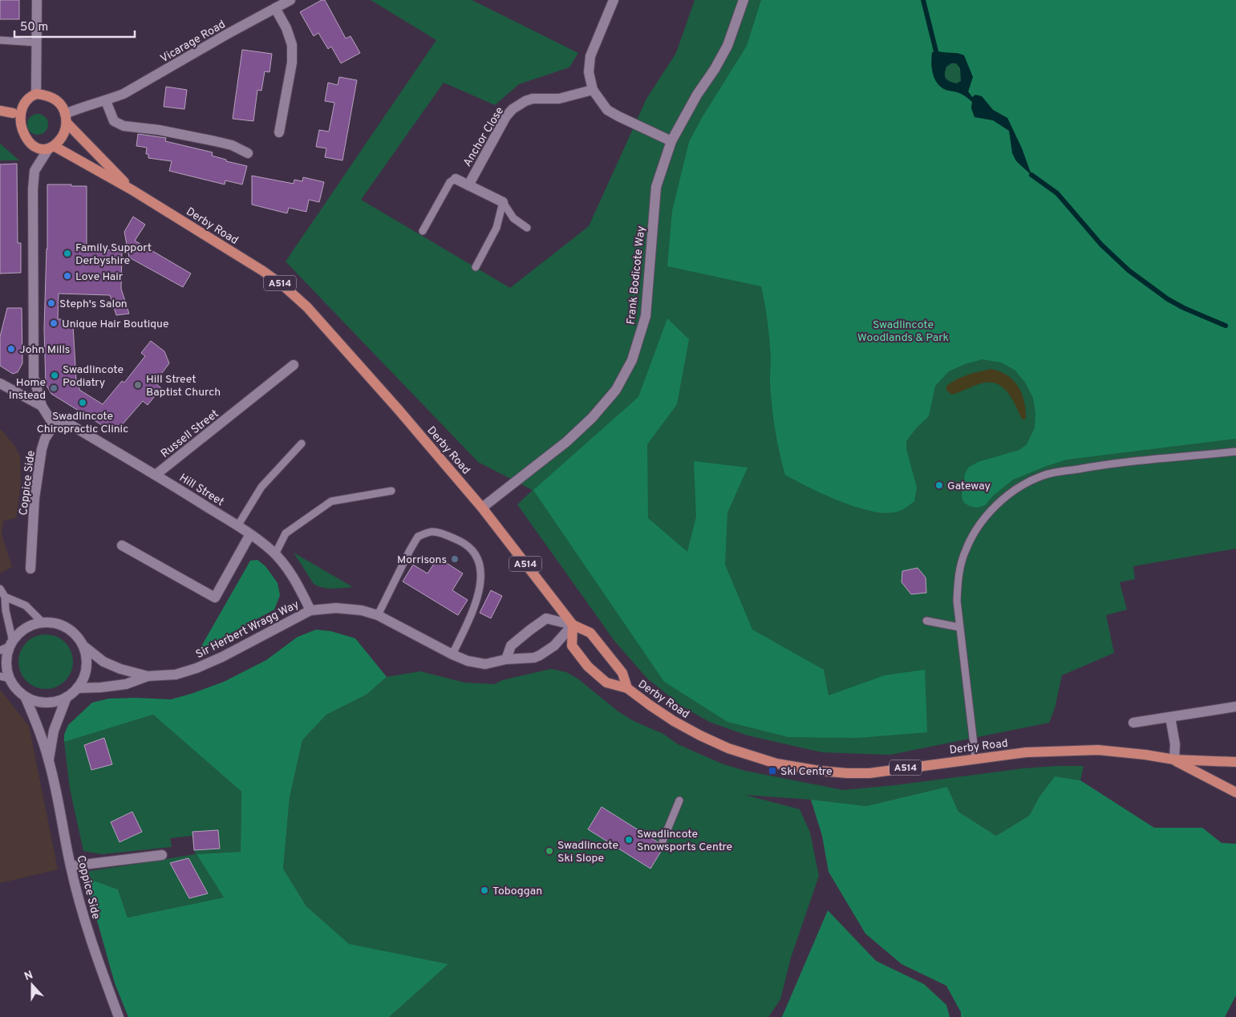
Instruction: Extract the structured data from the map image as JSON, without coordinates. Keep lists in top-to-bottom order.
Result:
{
  "streets": {
    "main road": ["Derby Road", "A514"],
    "street": [
      "Vicarage Road",
      "Anchor Close",
      "Frank Bodicote Way",
      "Russell Street",
      "Coppice Side",
      "Hill Street",
      "Sir Herbert Wragg Way"
    ]
  },
  "crossings": [
    ["Vicarage Road", "Derby Road"],
    ["Vicarage Road", "A514"],
    ["Derby Road", "Frank Bodicote Way"],
    ["Derby Road", "A514"],
    ["Derby Road", "Sir Herbert Wragg Way"],
    ["Russell Street", "Hill Street"],
    ["Coppice Side", "Hill Street"],
    ["Coppice Side", "Sir Herbert Wragg Way"],
    ["Hill Street", "Sir Herbert Wragg Way"]
  ],
  "parks": ["Swadlincote Woodlands & Park"],
  "places": {
    "other": [
      "Family Support Derbyshire",
      "Love Hair",
      "Steph's Salon",
      "Unique Hair Boutique",
      "John Mills",
      "Swadlincote Podiatry",
      "Hill Street Baptist Church",
      "Home Instead",
      "Swadlincote Chiropractic Clinic",
      "Gateway",
      "Morrisons",
      "Swadlincote Snowsports Centre",
      "Swadlincote Ski Slope",
      "Toboggan"
    ],
    "transit": ["Ski Centre"]
  },
  "scale_bar": "50 m",
  "north": "top"
}
